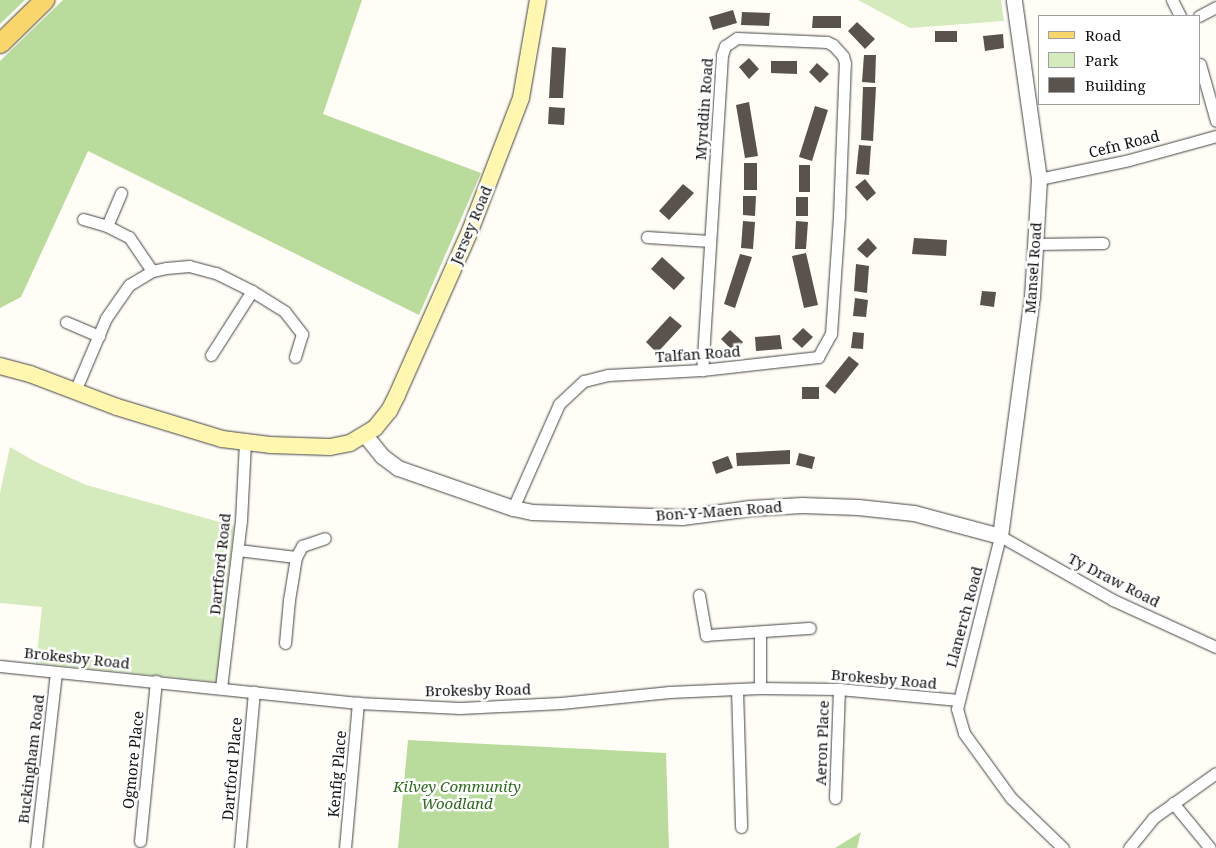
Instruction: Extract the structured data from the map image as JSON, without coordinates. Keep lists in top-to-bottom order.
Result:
{
  "streets": {
    "main road": ["Jersey Road"],
    "street": [
      "Myrddin Road",
      "Cefn Road",
      "Mansel Road",
      "Talfan Road",
      "Bon-Y-Maen Road",
      "Dartford Road",
      "Ty Draw Road",
      "Llanerch Road",
      "Brokesby Road",
      "Aeron Place",
      "Buckingham Road",
      "Ogmore Place",
      "Dartford Place",
      "Kenfig Place"
    ]
  },
  "crossings": [
    ["Myrddin Road", "Talfan Road"],
    ["Cefn Road", "Mansel Road"],
    ["Jersey Road", "Bon-Y-Maen Road"],
    ["Jersey Road", "Dartford Road"],
    ["Mansel Road", "Bon-Y-Maen Road"],
    ["Mansel Road", "Ty Draw Road"],
    ["Mansel Road", "Llanerch Road"],
    ["Talfan Road", "Bon-Y-Maen Road"],
    ["Bon-Y-Maen Road", "Ty Draw Road"],
    ["Bon-Y-Maen Road", "Llanerch Road"],
    ["Dartford Road", "Brokesby Road"],
    ["Ty Draw Road", "Llanerch Road"],
    ["Llanerch Road", "Brokesby Road"],
    ["Brokesby Road", "Aeron Place"],
    ["Brokesby Road", "Buckingham Road"],
    ["Brokesby Road", "Ogmore Place"],
    ["Brokesby Road", "Dartford Place"],
    ["Brokesby Road", "Kenfig Place"]
  ],
  "parks": ["Kilvey Community Woodland"],
  "legend": ["Road", "Park", "Building"]
}
